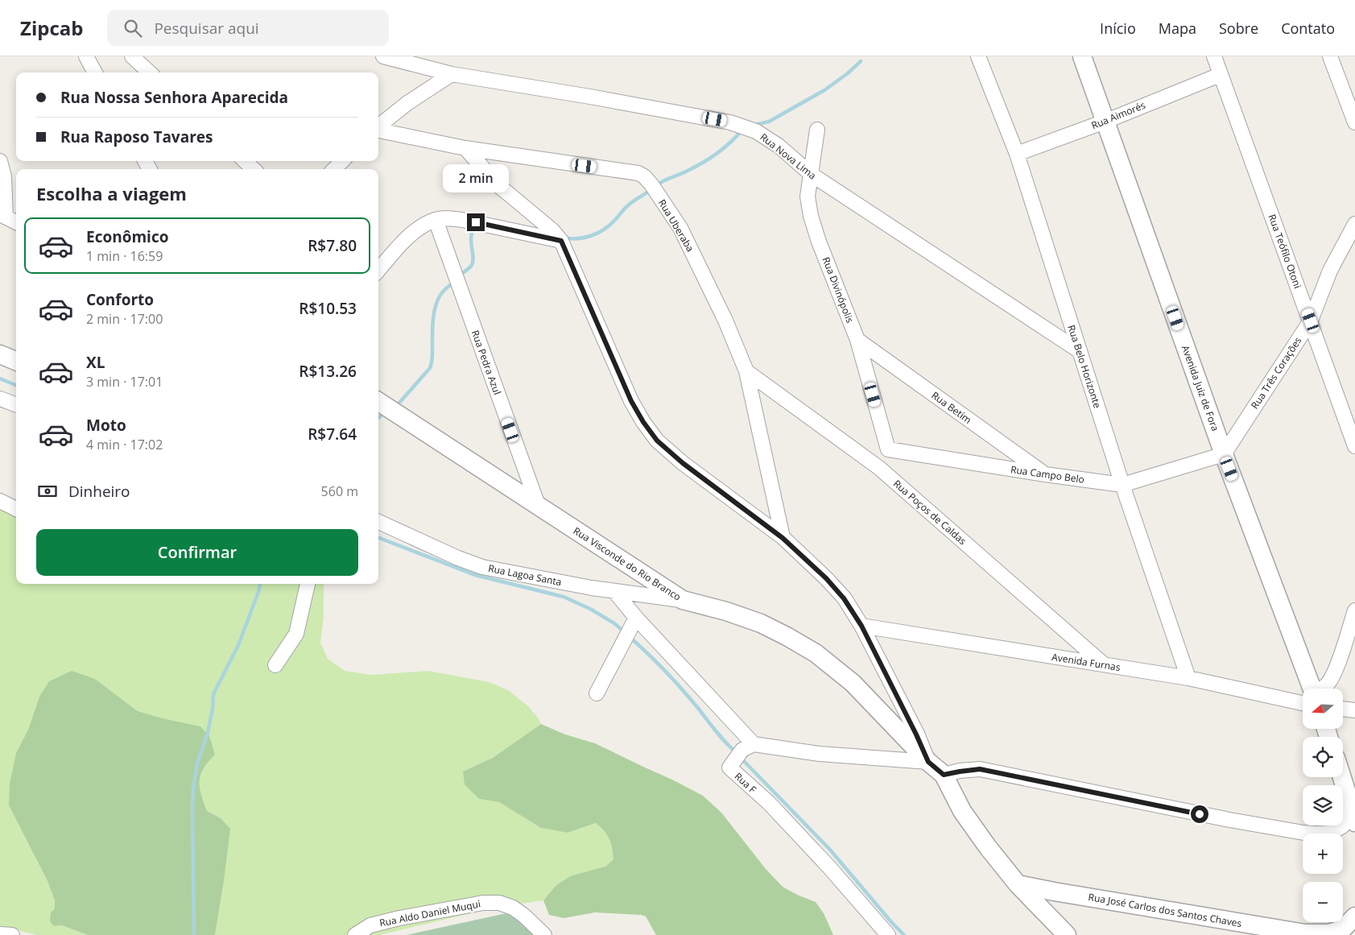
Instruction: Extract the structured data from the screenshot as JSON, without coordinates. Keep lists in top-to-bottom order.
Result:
{
  "streets": {
    "street": [
      "Rua Aimorés",
      "Rua Nova Lima",
      "Rua Uberaba",
      "Rua Teófilo Otoni",
      "Rua Divinópolis",
      "Rua Pedra Azul",
      "Rua Belo Horizonte",
      "Rua Três Corações",
      "Avenida Juiz de Fora",
      "Rua Betim",
      "Rua Campo Belo",
      "Rua Poços de Caldas",
      "Rua Visconde do Rio Branco",
      "Rua Lagoa Santa",
      "Avenida Furnas",
      "Rua F",
      "Rua José Carlos dos Santos Chaves",
      "Rua Aldo Daniel Muqui"
    ]
  },
  "crossings": [
    ["Rua Aimorés", "Rua Teófilo Otoni"],
    ["Rua Aimorés", "Rua Belo Horizonte"],
    ["Rua Aimorés", "Avenida Juiz de Fora"],
    ["Rua Nova Lima", "Rua Divinópolis"],
    ["Rua Nova Lima", "Rua Belo Horizonte"],
    ["Rua Uberaba", "Rua Poços de Caldas"],
    ["Rua Teófilo Otoni", "Rua Três Corações"],
    ["Rua Divinópolis", "Rua Betim"],
    ["Rua Divinópolis", "Rua Campo Belo"],
    ["Rua Pedra Azul", "Rua Visconde do Rio Branco"],
    ["Rua Belo Horizonte", "Rua Campo Belo"],
    ["Rua Belo Horizonte", "Avenida Furnas"],
    ["Rua Três Corações", "Avenida Juiz de Fora"],
    ["Rua Três Corações", "Rua Campo Belo"],
    ["Avenida Juiz de Fora", "Rua Campo Belo"],
    ["Rua Betim", "Rua Campo Belo"],
    ["Rua Poços de Caldas", "Avenida Furnas"],
    ["Rua Visconde do Rio Branco", "Rua Lagoa Santa"],
    ["Rua Visconde do Rio Branco", "Rua José Carlos dos Santos Chaves"]
  ],
  "north": "left",
  "page": {
    "header": "Zipcab",
    "search": "Pesquisar aqui",
    "nav": [
      "Início",
      "Mapa",
      "Sobre",
      "Contato"
    ],
    "banner": ["Rua Nossa Senhora Aparecida", "Rua Raposo Tavares"],
    "bubble": "2 min",
    "heading": "Escolha a viagem",
    "list": [
      {
        "name": "Econômico",
        "note": "1 min · 16:59",
        "value": "R$7.80"
      },
      {
        "name": "Conforto",
        "note": "2 min · 17:00",
        "value": "R$10.53"
      },
      {
        "name": "XL",
        "note": "3 min · 17:01",
        "value": "R$13.26"
      },
      {
        "name": "Moto",
        "note": "4 min · 17:02",
        "value": "R$7.64"
      }
    ],
    "pay": ["Dinheiro", "560 m"],
    "buttons": "Confirmar",
    "map_buttons": ["+", "−"]
  }
}
